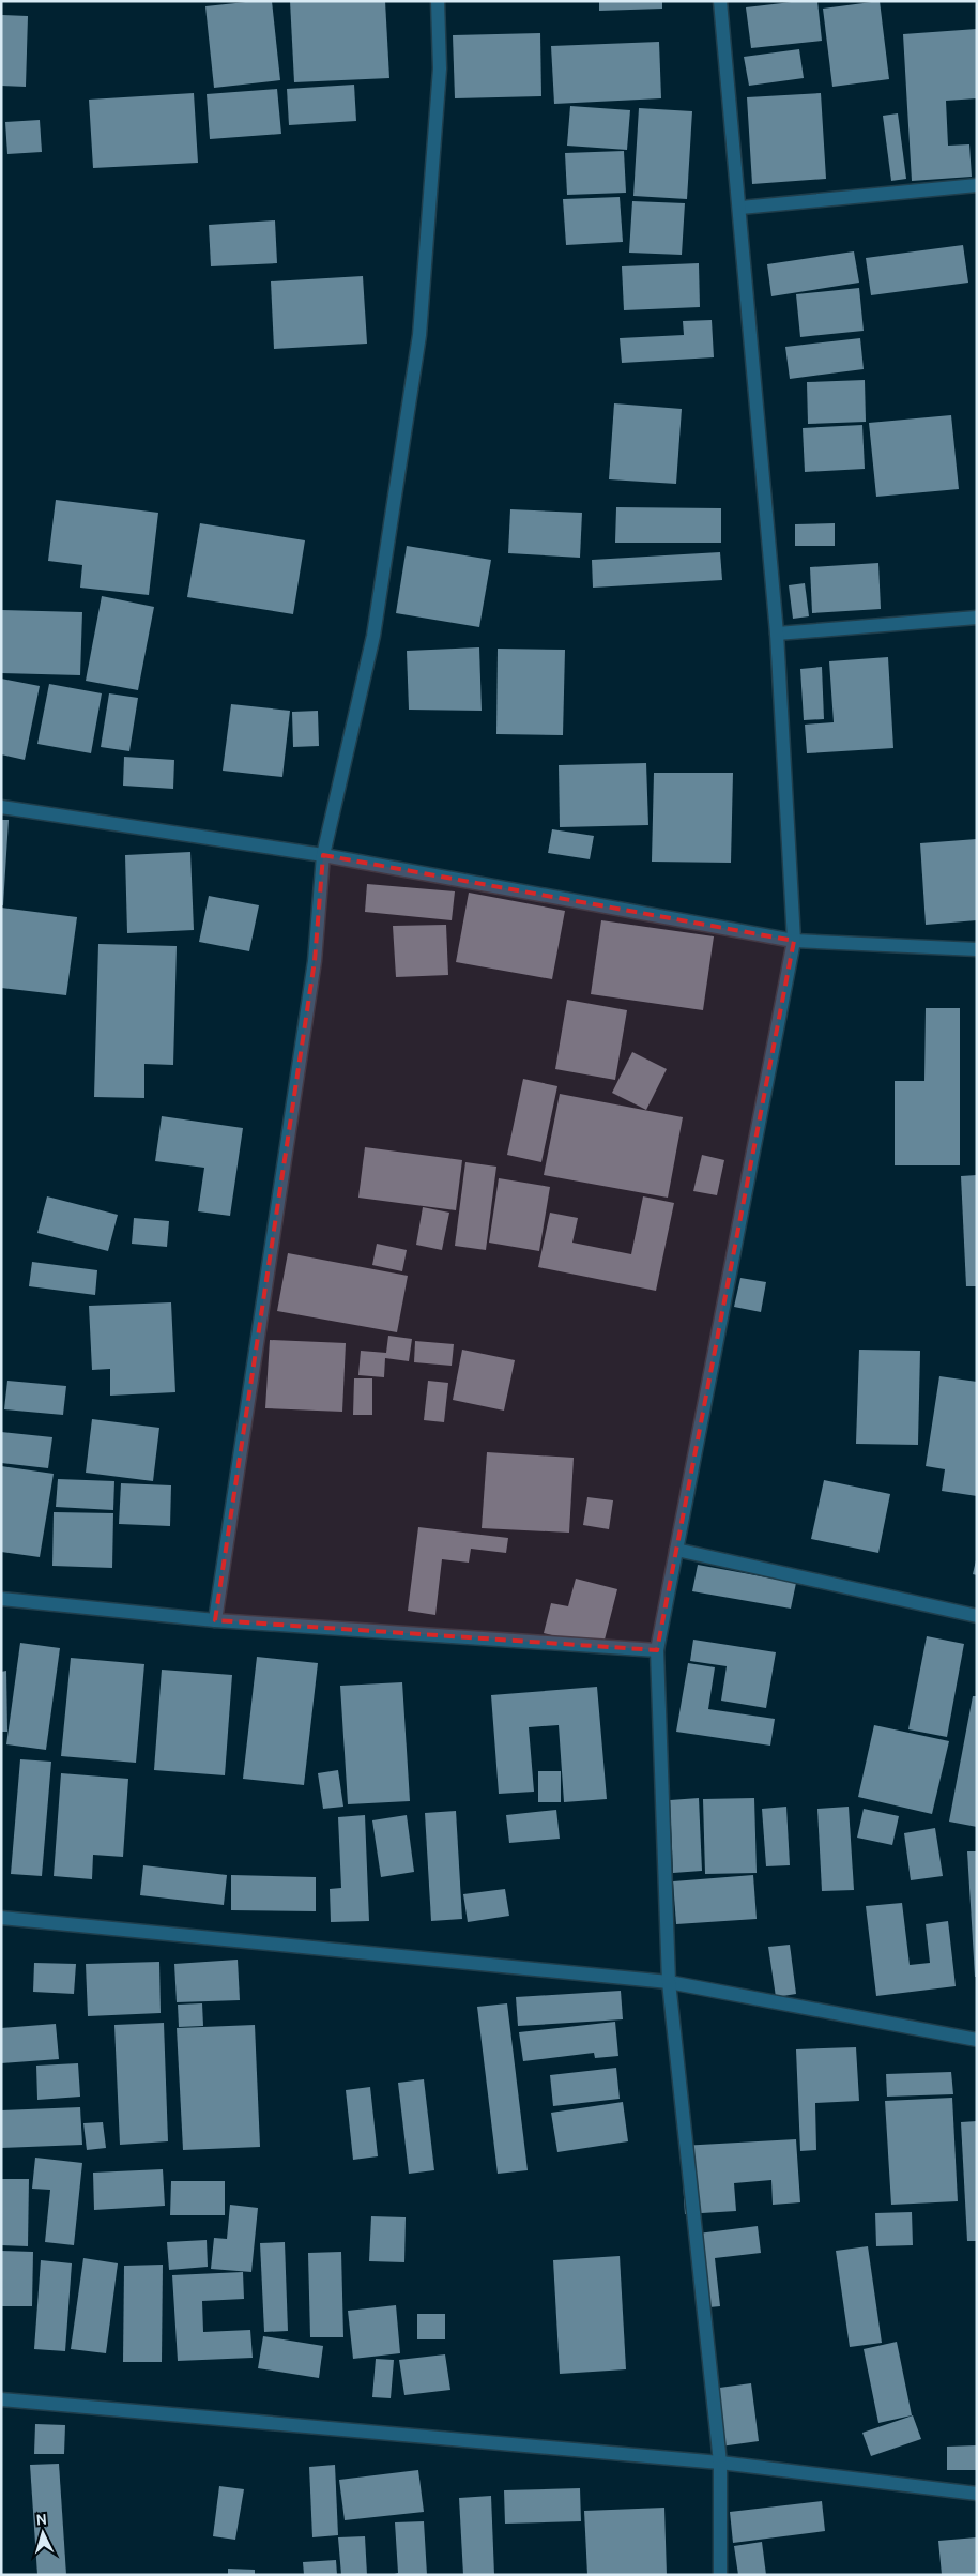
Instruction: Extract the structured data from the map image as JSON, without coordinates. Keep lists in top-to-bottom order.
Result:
{
  "north": "top"
}
